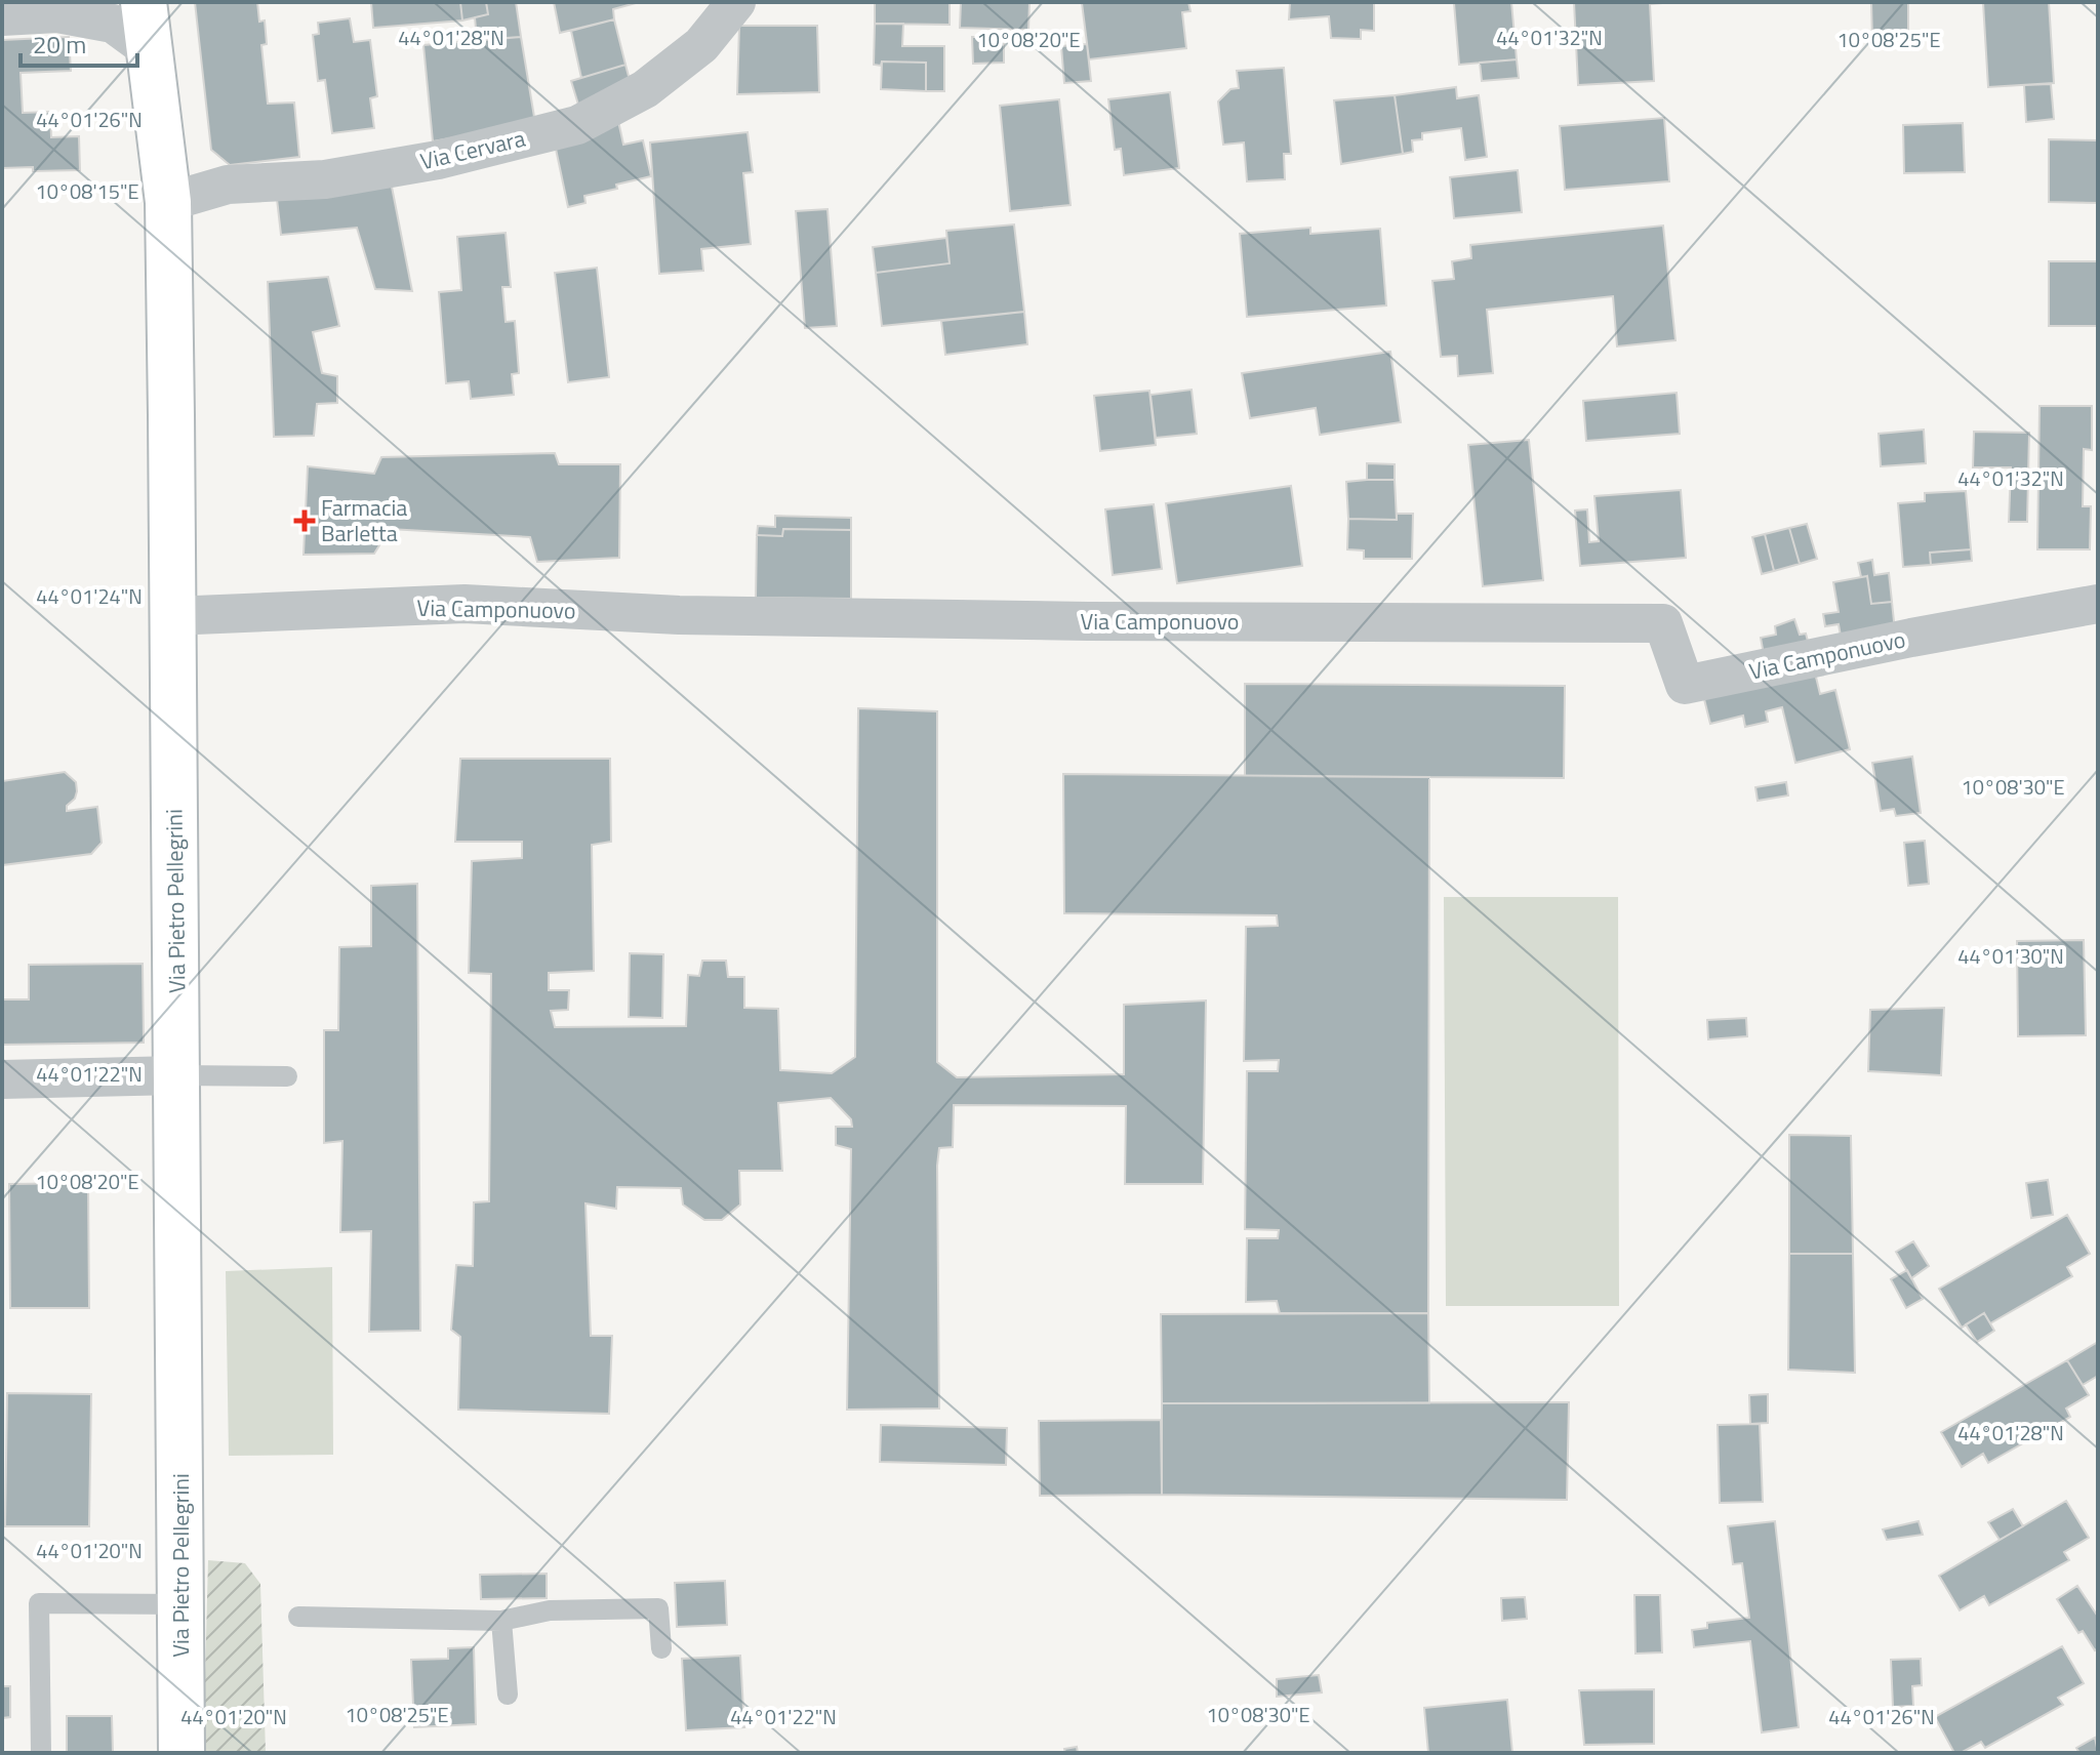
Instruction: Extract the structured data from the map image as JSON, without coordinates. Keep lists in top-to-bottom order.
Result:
{
  "streets": {
    "main road": ["Via Pietro Pellegrini"],
    "street": ["Via Cervara", "Via Camponuovo"]
  },
  "crossings": [
    ["Via Cervara", "Via Pietro Pellegrini"],
    ["Via Camponuovo", "Via Pietro Pellegrini"]
  ],
  "places": {
    "health": ["Farmacia Barletta"]
  },
  "scale_bar": "20 m",
  "coordinates": [
    "44°01'28\"N",
    "44°01'32\"N",
    "10°08'25\"E",
    "10°08'20\"E",
    "44°01'26\"N",
    "10°08'15\"E",
    "44°01'24\"N",
    "10°08'30\"E",
    "44°01'30\"N",
    "44°01'22\"N",
    "44°01'20\"N"
  ]
}
